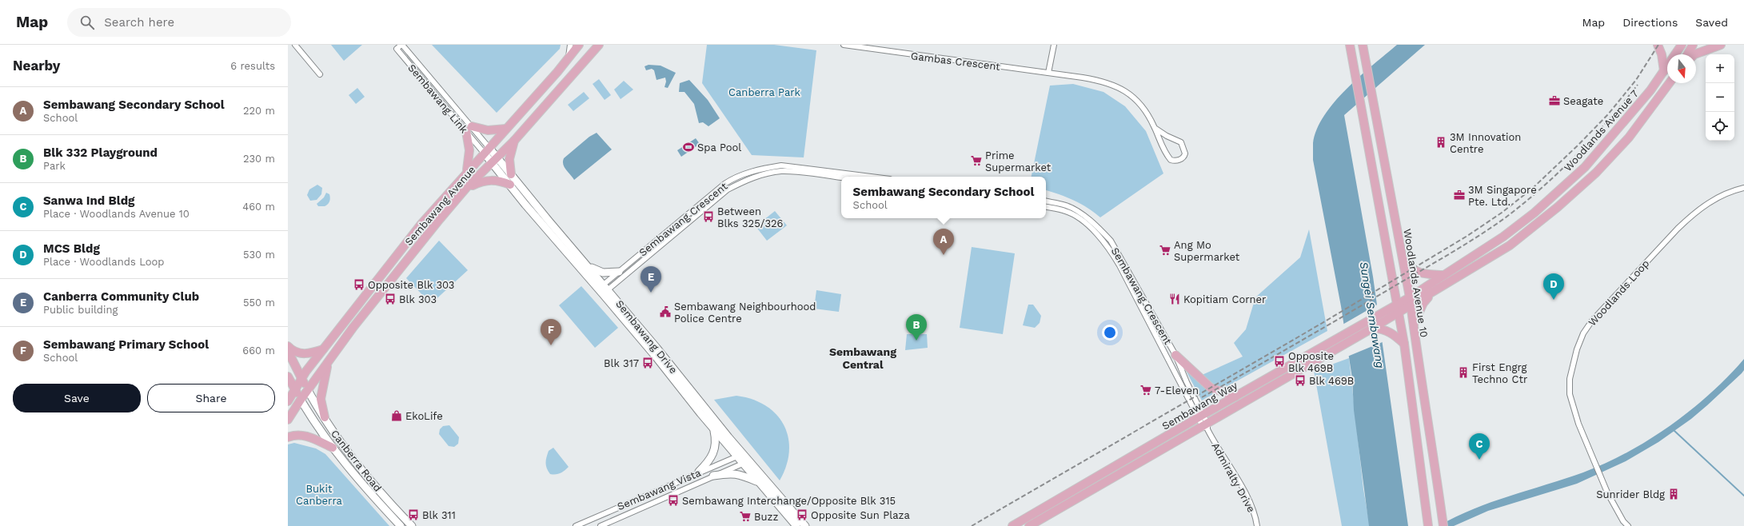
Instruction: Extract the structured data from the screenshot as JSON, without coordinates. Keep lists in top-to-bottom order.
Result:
{
  "streets": {
    "main road": [
      "Woodlands Avenue 7",
      "Sembawang Avenue",
      "Woodlands Avenue 10",
      "Sembawang Drive",
      "Sembawang Way",
      "Canberra Road"
    ],
    "street": [
      "Gambas Crescent",
      "Sembawang Link",
      "Sembawang Crescent",
      "Woodlands Loop",
      "Admiralty Drive",
      "Sembawang Vista"
    ]
  },
  "crossings": [
    ["Sembawang Link", "Sembawang Avenue"],
    ["Sembawang Link", "Sembawang Drive"],
    ["Woodlands Avenue 7", "Woodlands Avenue 10"],
    ["Woodlands Avenue 7", "Sembawang Way"],
    ["Sembawang Avenue", "Sembawang Drive"],
    ["Sembawang Avenue", "Canberra Road"],
    ["Sembawang Crescent", "Sembawang Drive"],
    ["Sembawang Crescent", "Sembawang Way"],
    ["Sembawang Crescent", "Admiralty Drive"],
    ["Woodlands Avenue 10", "Sembawang Way"],
    ["Sembawang Drive", "Sembawang Vista"],
    ["Sembawang Way", "Admiralty Drive"]
  ],
  "districts": ["Sembawang Central"],
  "water": ["Sungei Sembawang"],
  "parks": ["Canberra Park", "Bukit Canberra"],
  "places": {
    "office": ["Seagate", "3M Singapore Pte. Ltd."],
    "building": ["3M Innovation Centre", "First Engrg Techno Ctr", "Sunrider Bldg"],
    "sports": ["Spa Pool"],
    "supermarket": [
      "Prime Supermarket",
      "Ang Mo Supermarket",
      "7-Eleven",
      "Buzz"
    ],
    "bus stop": [
      "Between Blks 325/326",
      "Opposite Blk 303",
      "Blk 303",
      "Opposite Blk 469B",
      "Blk 317",
      "Blk 469B",
      "Sembawang Interchange/Opposite Blk 315",
      "Blk 311",
      "Opposite Sun Plaza"
    ],
    "restaurant": ["Kopitiam Corner"],
    "public building": ["Sembawang Neighbourhood Police Centre"],
    "shop": ["EkoLife"]
  },
  "north": "bottom",
  "page": {
    "header": "Map",
    "search": "Search here",
    "nav": ["Map", "Directions", "Saved"],
    "heading": ["Nearby", "6 results"],
    "map_buttons": ["+", "−"],
    "list": [
      {
        "mark": "A",
        "name": "Sembawang Secondary School",
        "note": "School",
        "value": "220 m"
      },
      {
        "mark": "B",
        "name": "Blk 332 Playground",
        "note": "Park",
        "value": "230 m"
      },
      {
        "mark": "C",
        "name": "Sanwa Ind Bldg",
        "note": "Place · Woodlands Avenue 10",
        "value": "460 m"
      },
      {
        "mark": "D",
        "name": "MCS Bldg",
        "note": "Place · Woodlands Loop",
        "value": "530 m"
      },
      {
        "mark": "E",
        "name": "Canberra Community Club",
        "note": "Public building",
        "value": "550 m"
      },
      {
        "mark": "F",
        "name": "Sembawang Primary School",
        "note": "School",
        "value": "660 m"
      }
    ],
    "popup": ["Sembawang Secondary School", "School"],
    "pins": [
      "A",
      "E",
      "D",
      "B",
      "F",
      "C"
    ],
    "buttons": ["Save", "Share"]
  }
}
